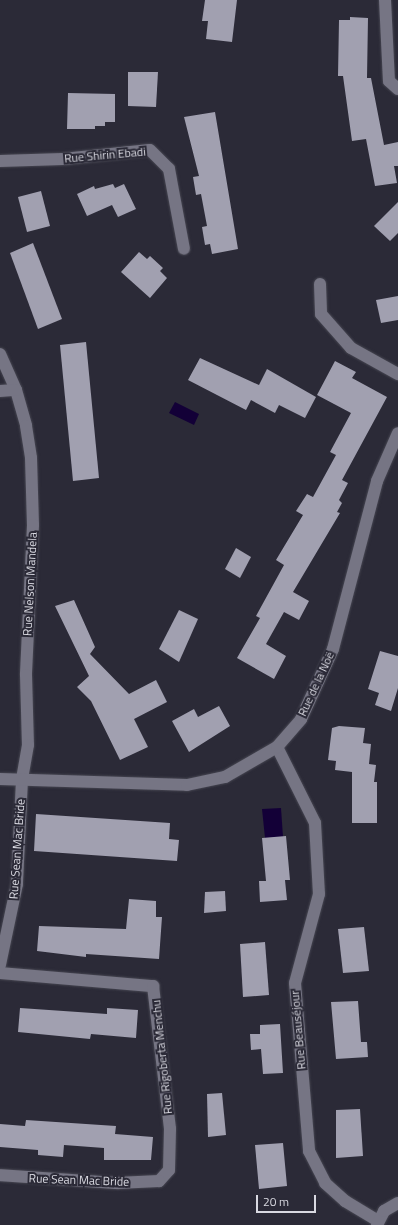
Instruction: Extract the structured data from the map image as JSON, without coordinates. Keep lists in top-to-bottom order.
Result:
{
  "streets": {
    "street": [
      "Rue Shirin Ebadi",
      "Rue Nelson Mandela",
      "Rue de la Noë",
      "Rue Sean Mac Bride",
      "Rue Beauséjour",
      "Rue Rigoberta Menchu"
    ]
  },
  "crossings": [
    ["Rue Nelson Mandela", "Rue de la Noë"],
    ["Rue Nelson Mandela", "Rue Sean Mac Bride"],
    ["Rue de la Noë", "Rue Sean Mac Bride"],
    ["Rue de la Noë", "Rue Beauséjour"],
    ["Rue Sean Mac Bride", "Rue Rigoberta Menchu"]
  ],
  "scale_bar": "20 m"
}
